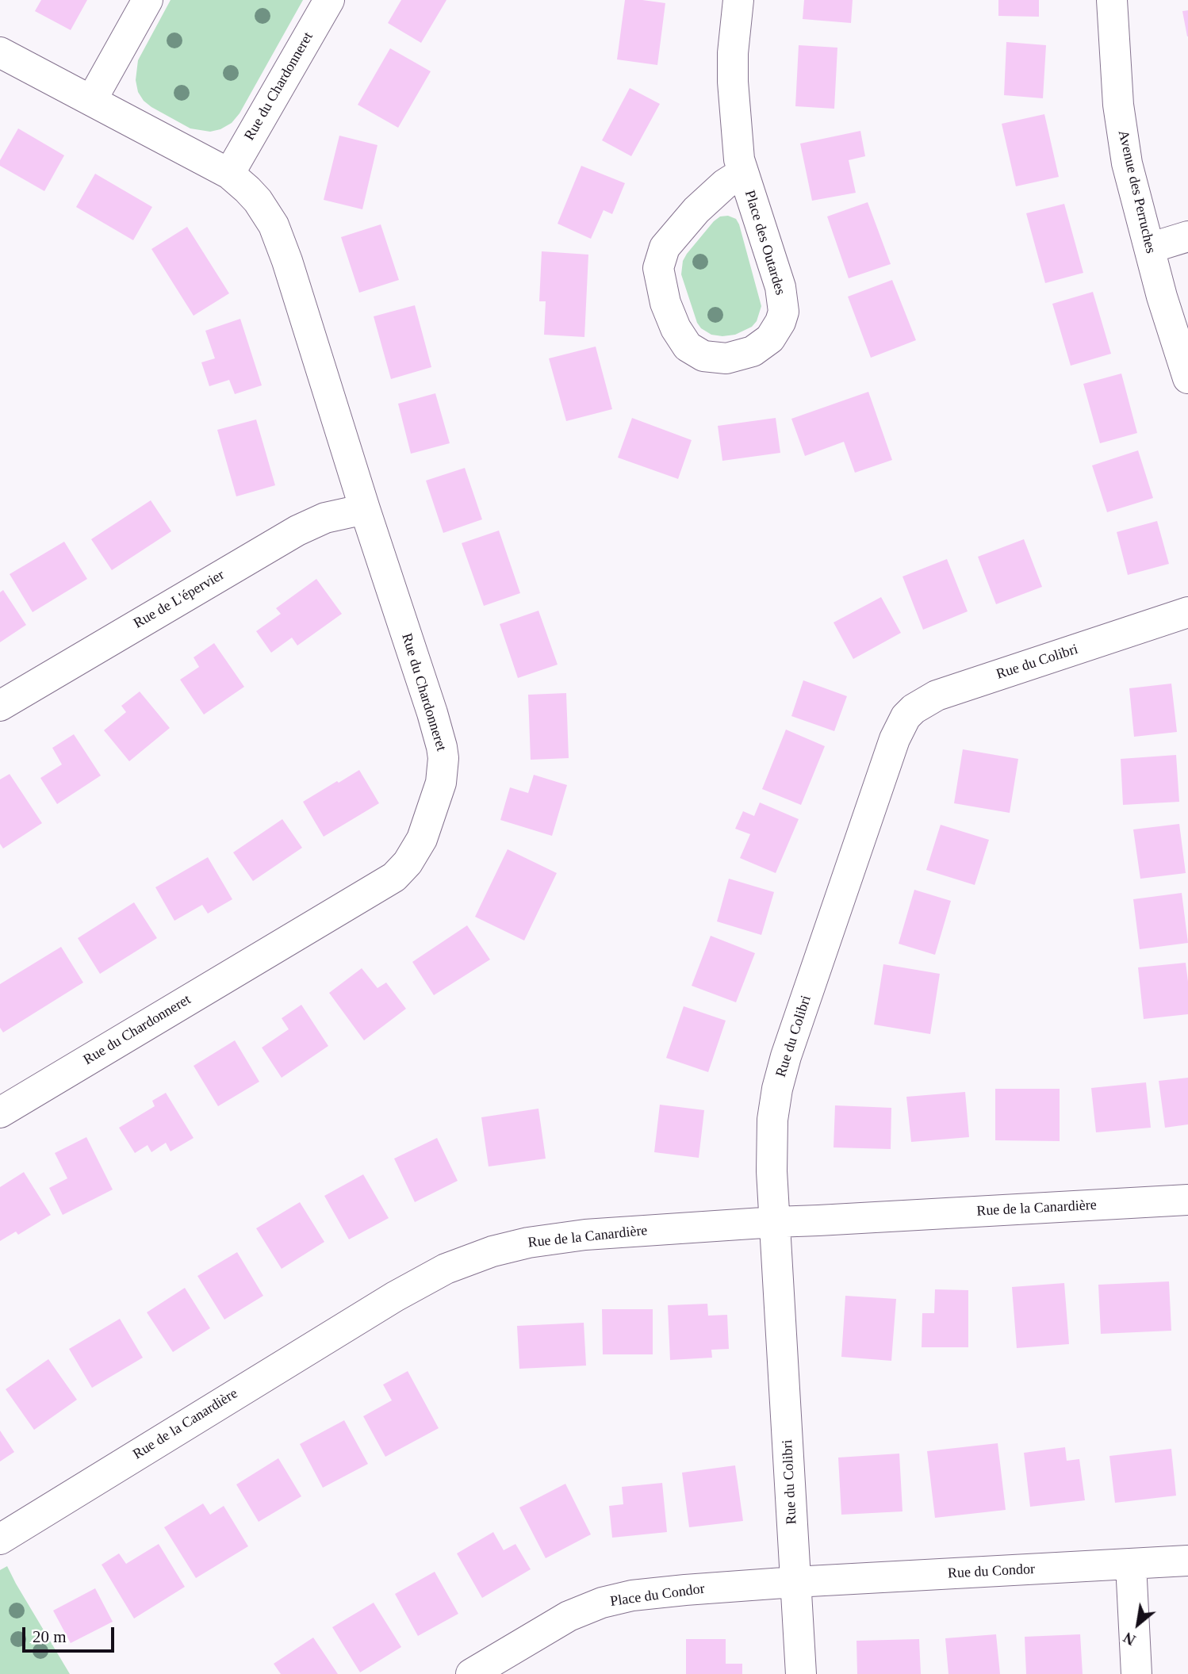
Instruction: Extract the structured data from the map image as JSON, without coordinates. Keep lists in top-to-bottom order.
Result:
{
  "streets": {
    "street": [
      "Rue du Chardonneret",
      "Avenue des Perruches",
      "Place des Outardes",
      "Rue de L'épervier",
      "Rue du Colibri",
      "Rue de la Canardière",
      "Rue du Condor",
      "Place du Condor"
    ]
  },
  "crossings": [
    ["Rue du Chardonneret", "Rue de L'épervier"],
    ["Rue du Colibri", "Rue de la Canardière"],
    ["Rue du Colibri", "Rue du Condor"],
    ["Rue du Colibri", "Place du Condor"],
    ["Rue du Condor", "Place du Condor"]
  ],
  "scale_bar": "20 m",
  "north": "bottom left"
}
